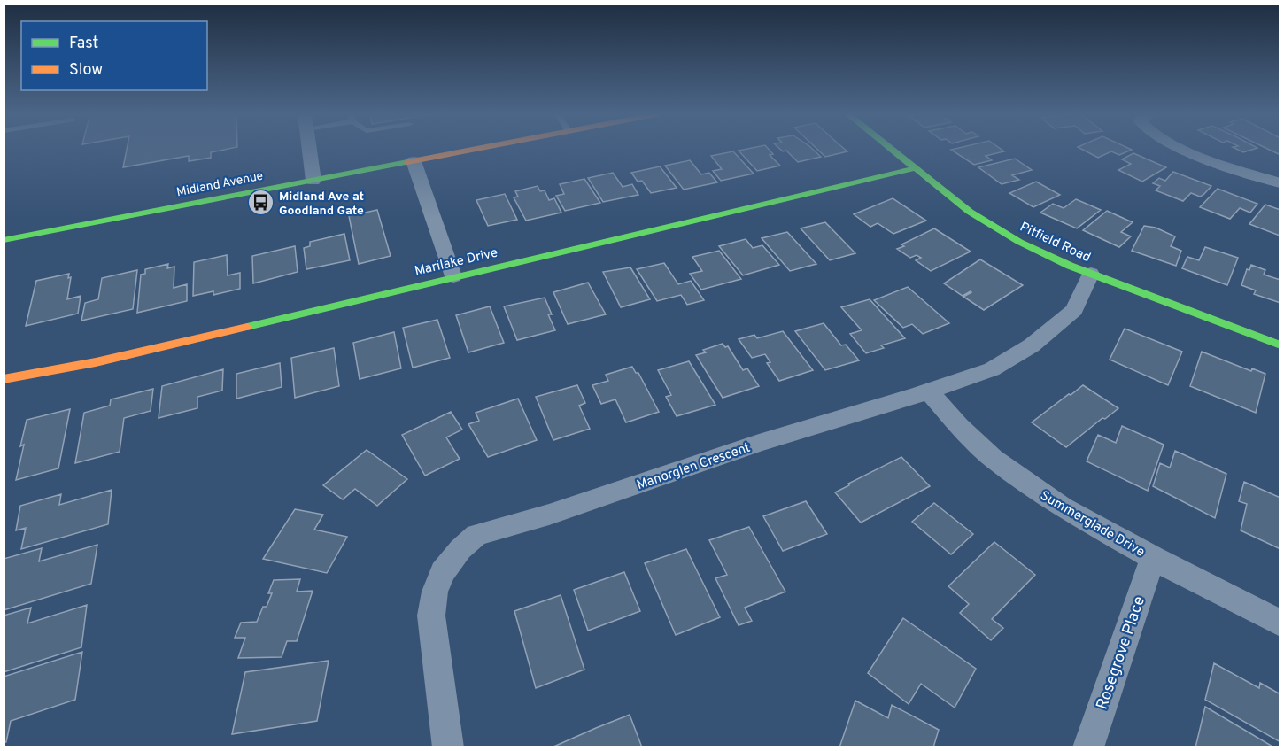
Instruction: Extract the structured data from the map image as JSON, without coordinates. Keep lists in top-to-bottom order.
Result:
{
  "streets": {
    "street": [
      "Midland Avenue",
      "Pitfield Road",
      "Marilake Drive",
      "Manorglen Crescent",
      "Summerglade Drive",
      "Rosegrove Place"
    ]
  },
  "crossings": [
    ["Pitfield Road", "Marilake Drive"],
    ["Pitfield Road", "Manorglen Crescent"],
    ["Manorglen Crescent", "Summerglade Drive"],
    ["Summerglade Drive", "Rosegrove Place"]
  ],
  "places": {
    "bus stop": ["Midland Ave at Goodland Gate"]
  },
  "legend": ["Fast", "Slow"]
}
